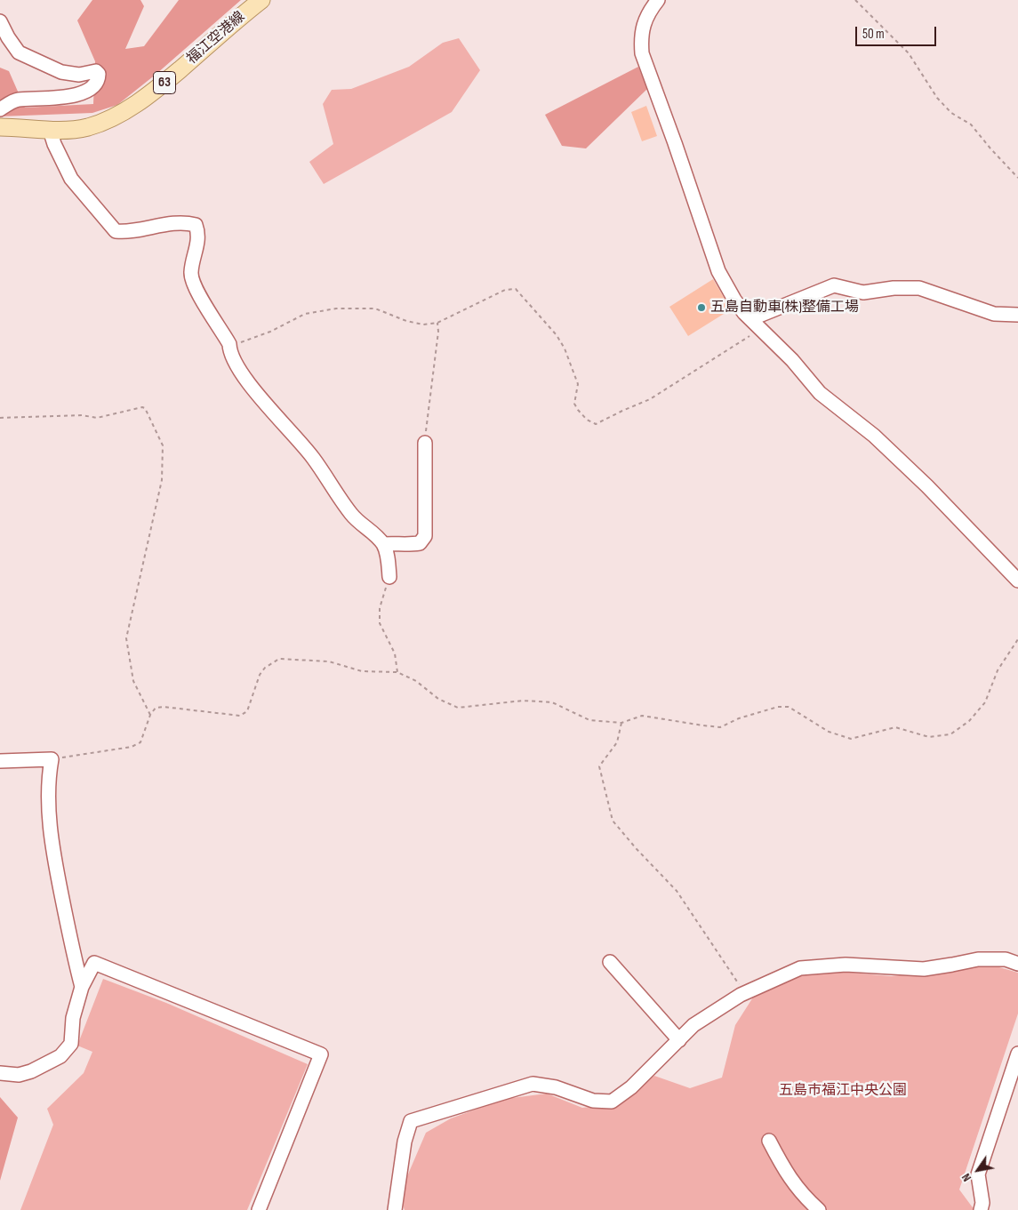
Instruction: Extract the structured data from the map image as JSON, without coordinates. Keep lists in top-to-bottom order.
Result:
{
  "streets": {
    "main road": ["福江空港線", "63"]
  },
  "parks": ["五島市福江中央公園"],
  "places": ["五島自動車(株)整備工場"],
  "scale_bar": "50 m",
  "north": "bottom left"
}
